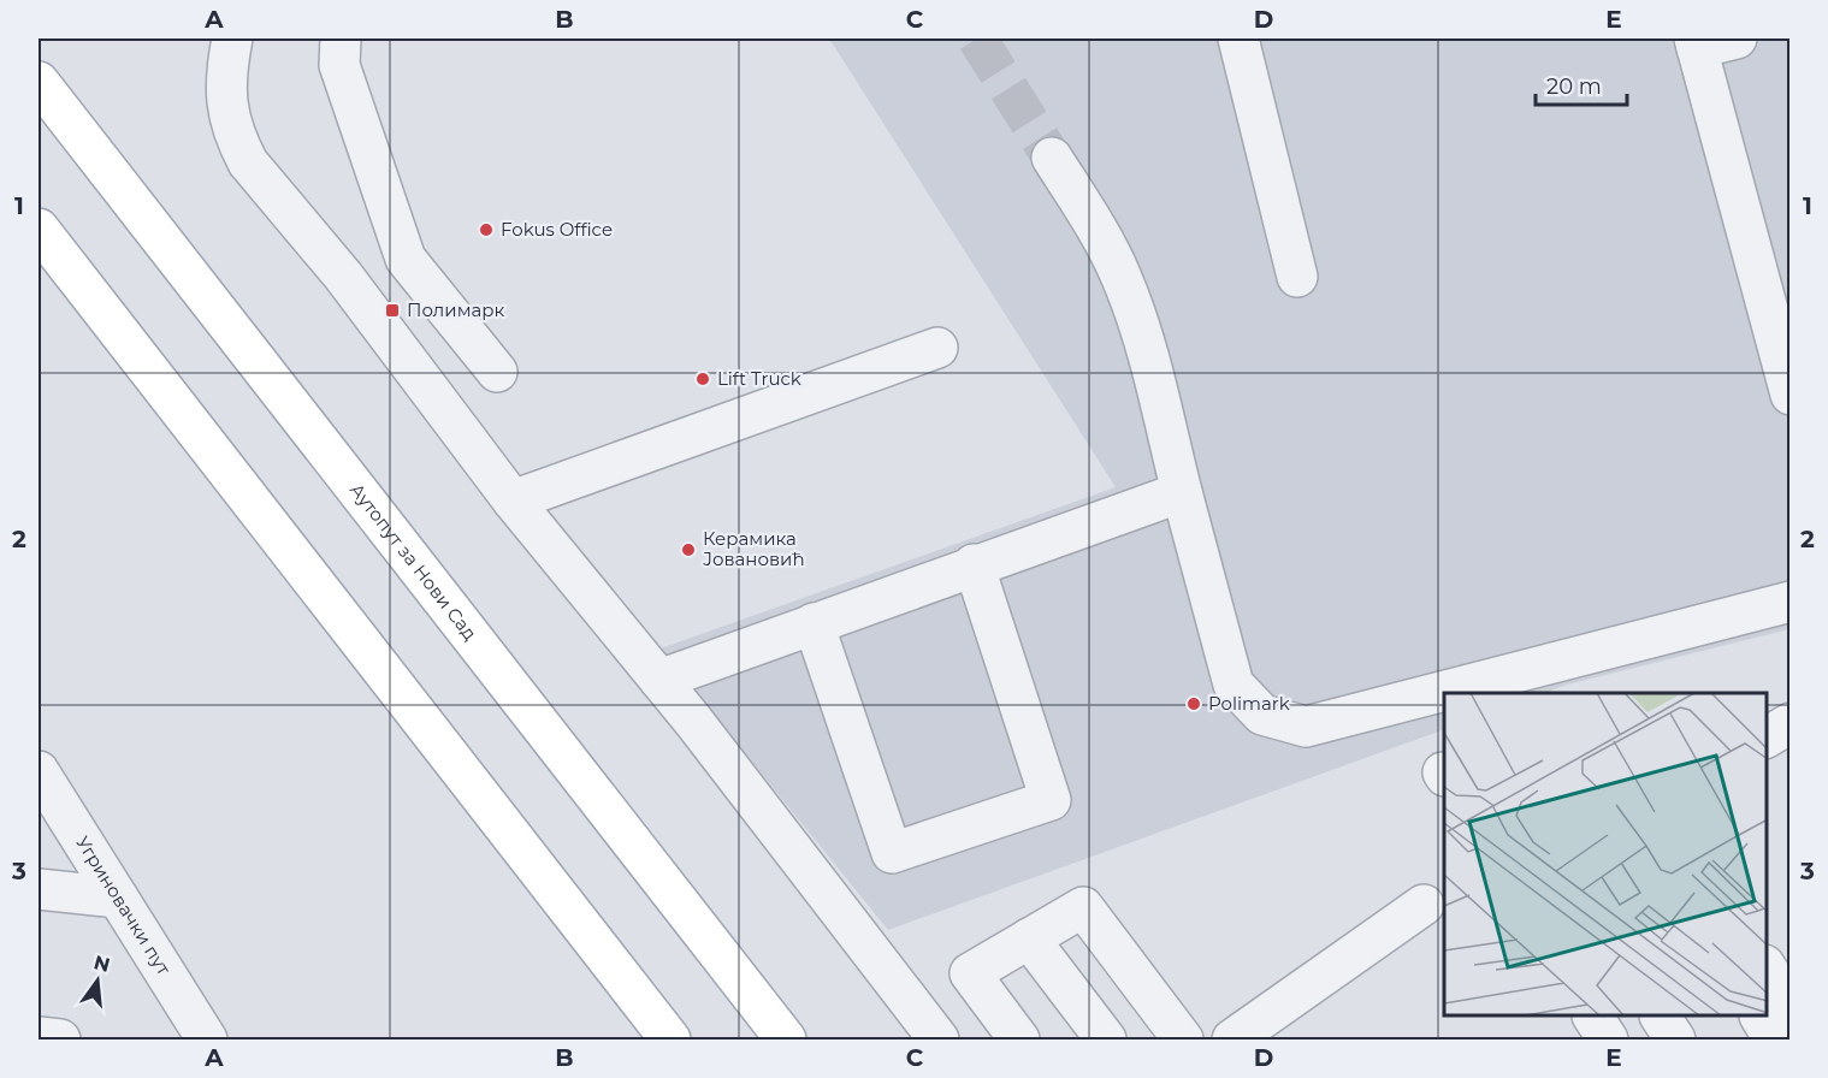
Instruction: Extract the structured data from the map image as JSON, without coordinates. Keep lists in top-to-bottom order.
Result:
{
  "streets": {
    "main road": ["Аутопут за Нови Сад"],
    "street": ["Угриновачки пут"]
  },
  "places": {
    "other": [
      "Fokus Office",
      "Lift Truck",
      "Керамика Јовановић",
      "Polimark"
    ],
    "transit": ["Полимарк"]
  },
  "scale_bar": "20 m",
  "north": "top",
  "grid": {
    "columns": [
      "A",
      "B",
      "C",
      "D",
      "E"
    ],
    "rows": ["1", "2", "3"]
  }
}
